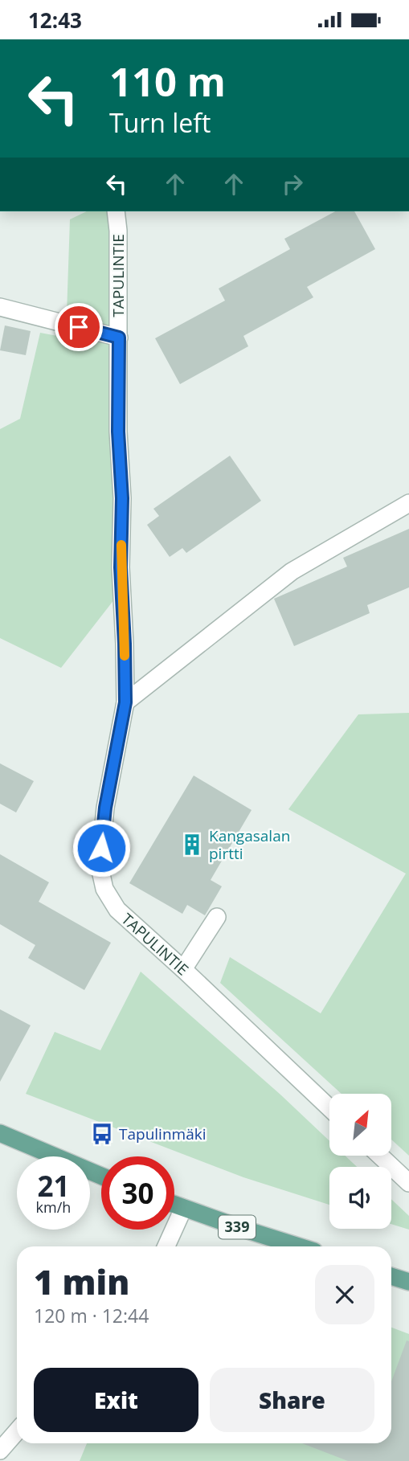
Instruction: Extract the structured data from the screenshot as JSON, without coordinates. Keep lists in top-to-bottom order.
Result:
{
  "streets": {
    "main road": ["339"],
    "street": ["TAPULINTIE"]
  },
  "places": {
    "building": ["Kangasalan pirtti"],
    "bus stop": ["Tapulinmäki"]
  },
  "north": "top right",
  "page": {
    "status": "12:43",
    "turn": ["110 m", "Turn left"],
    "speed": "21 km/h",
    "limit": "30",
    "heading": ["1 min", "120 m · 12:44"],
    "buttons": ["Exit", "Share"]
  }
}
